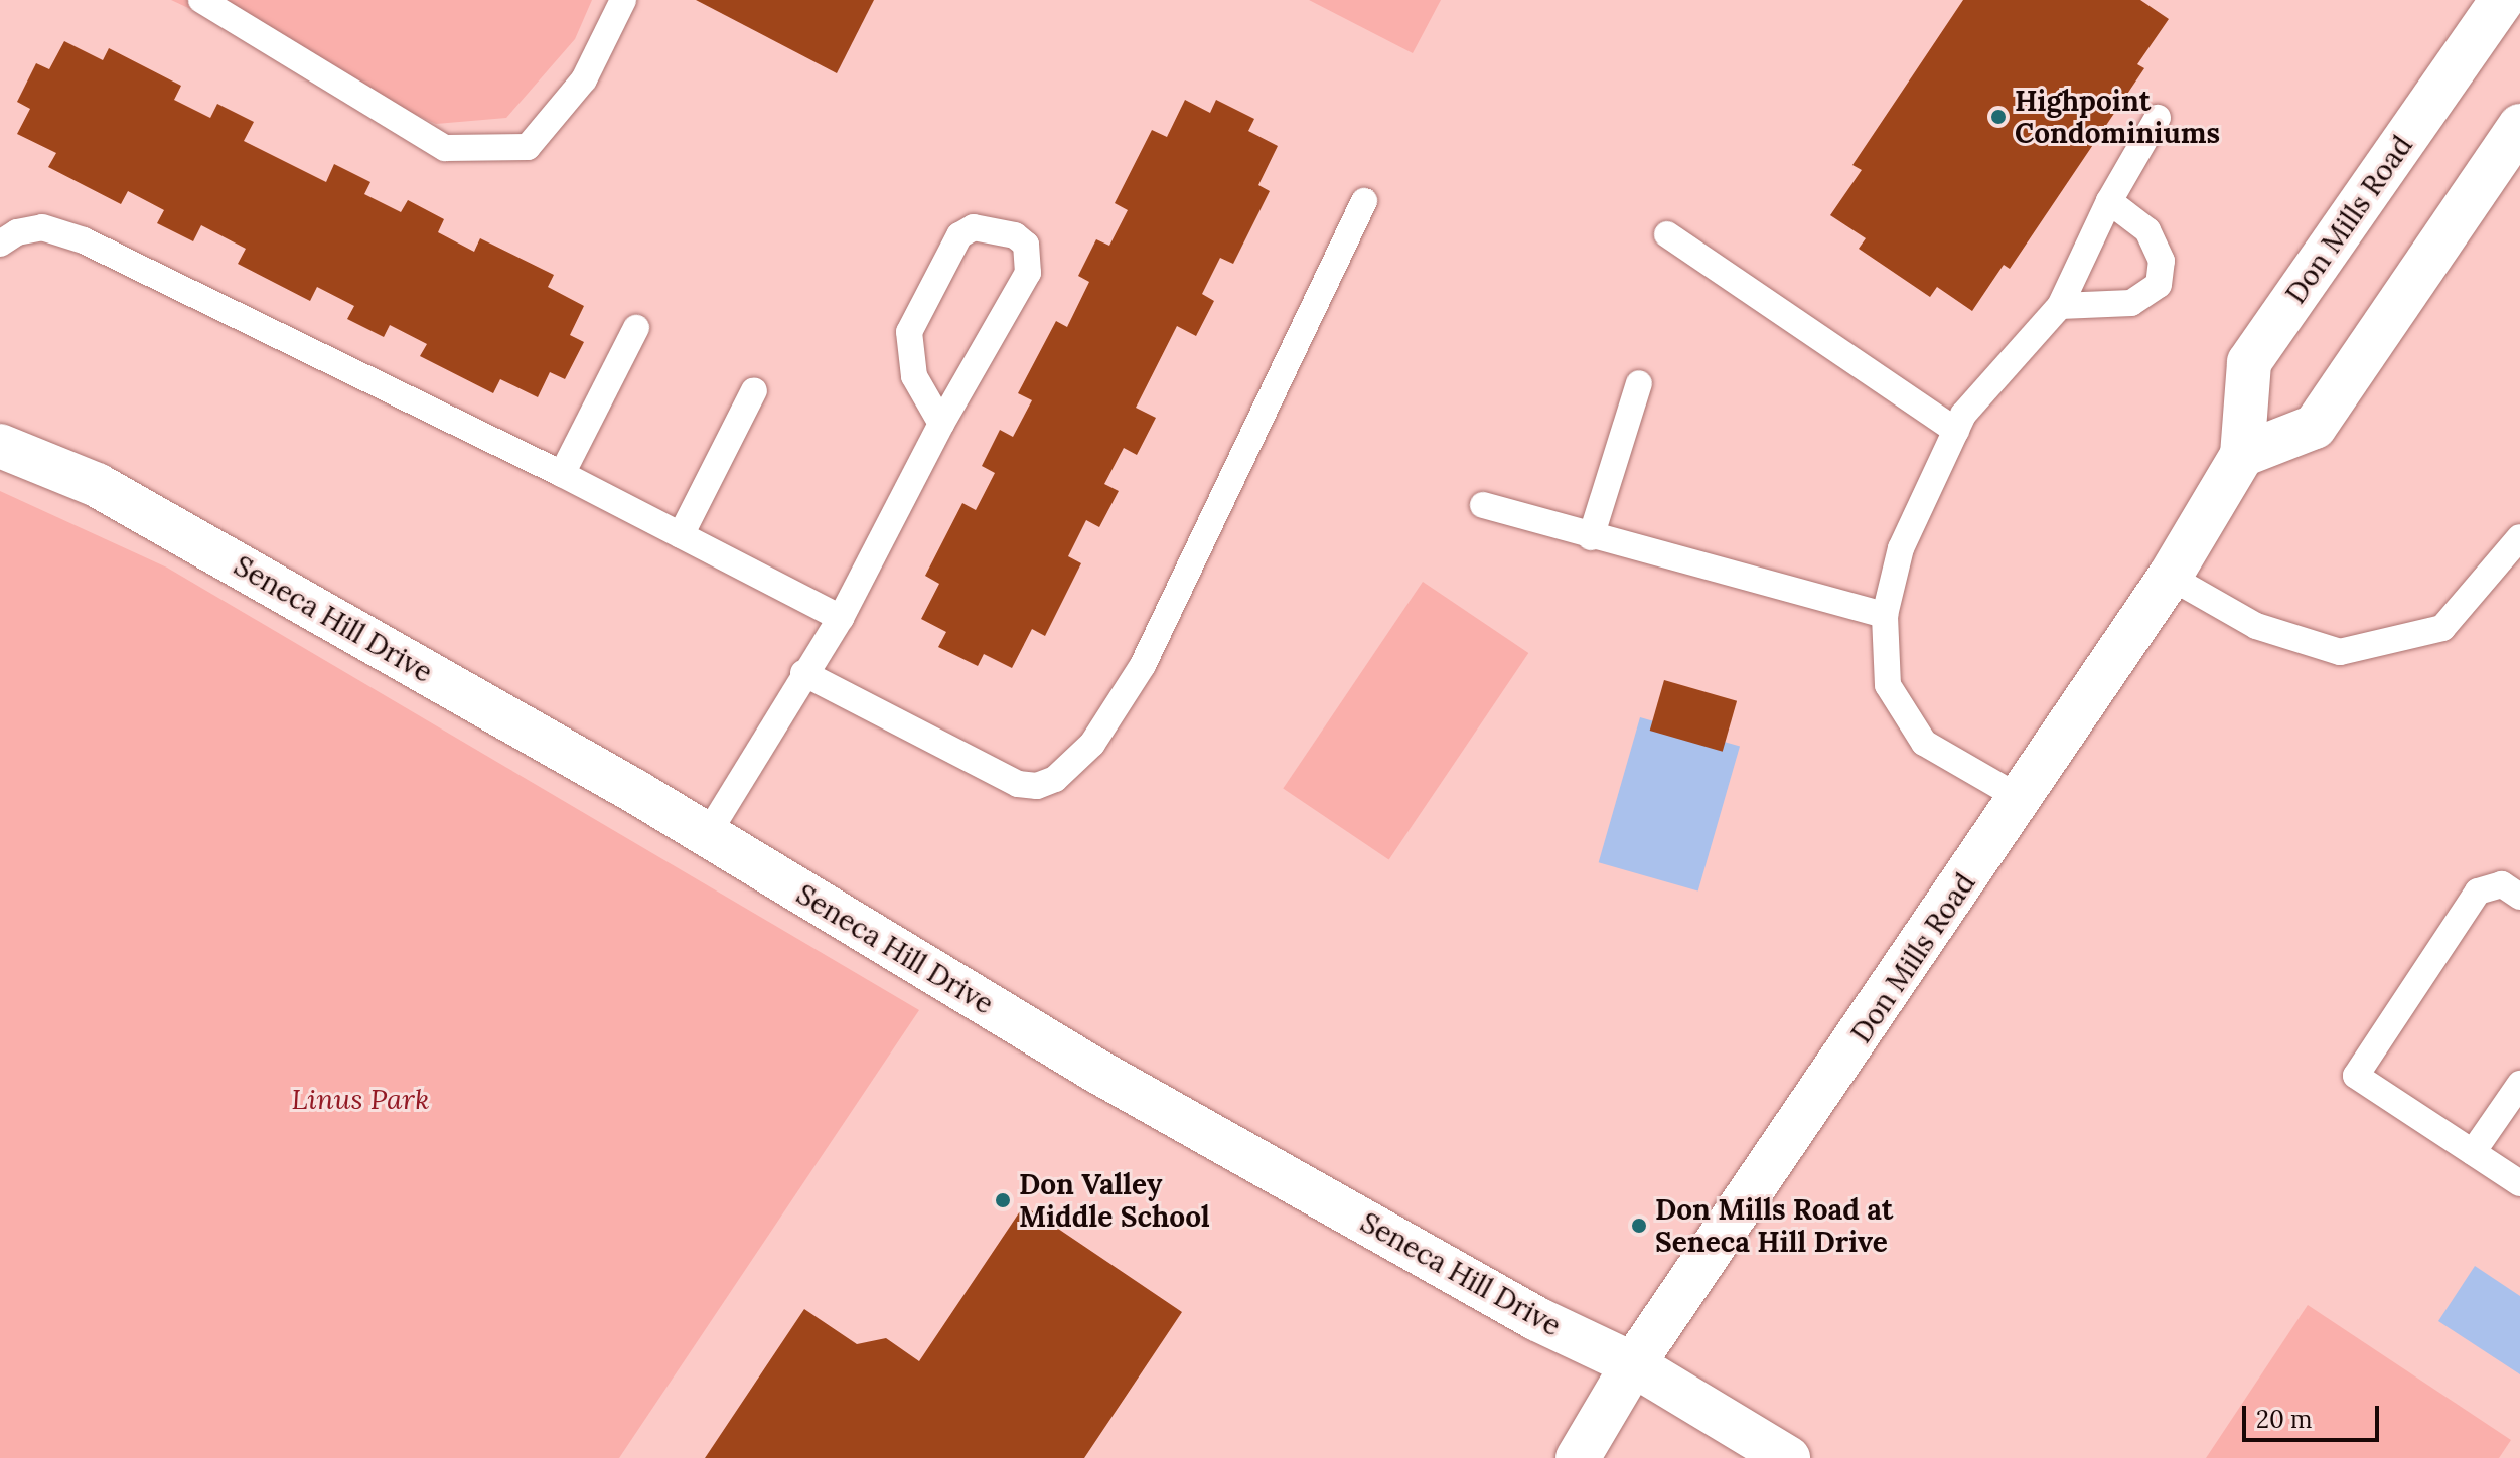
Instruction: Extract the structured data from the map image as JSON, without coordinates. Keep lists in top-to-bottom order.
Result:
{
  "streets": {
    "main road": ["Don Mills Road", "Seneca Hill Drive"]
  },
  "crossings": [
    ["Don Mills Road", "Seneca Hill Drive"]
  ],
  "parks": ["Linus Park"],
  "places": ["Highpoint Condominiums", "Don Valley Middle School", "Don Mills Road at Seneca Hill Drive"],
  "scale_bar": "20 m"
}
